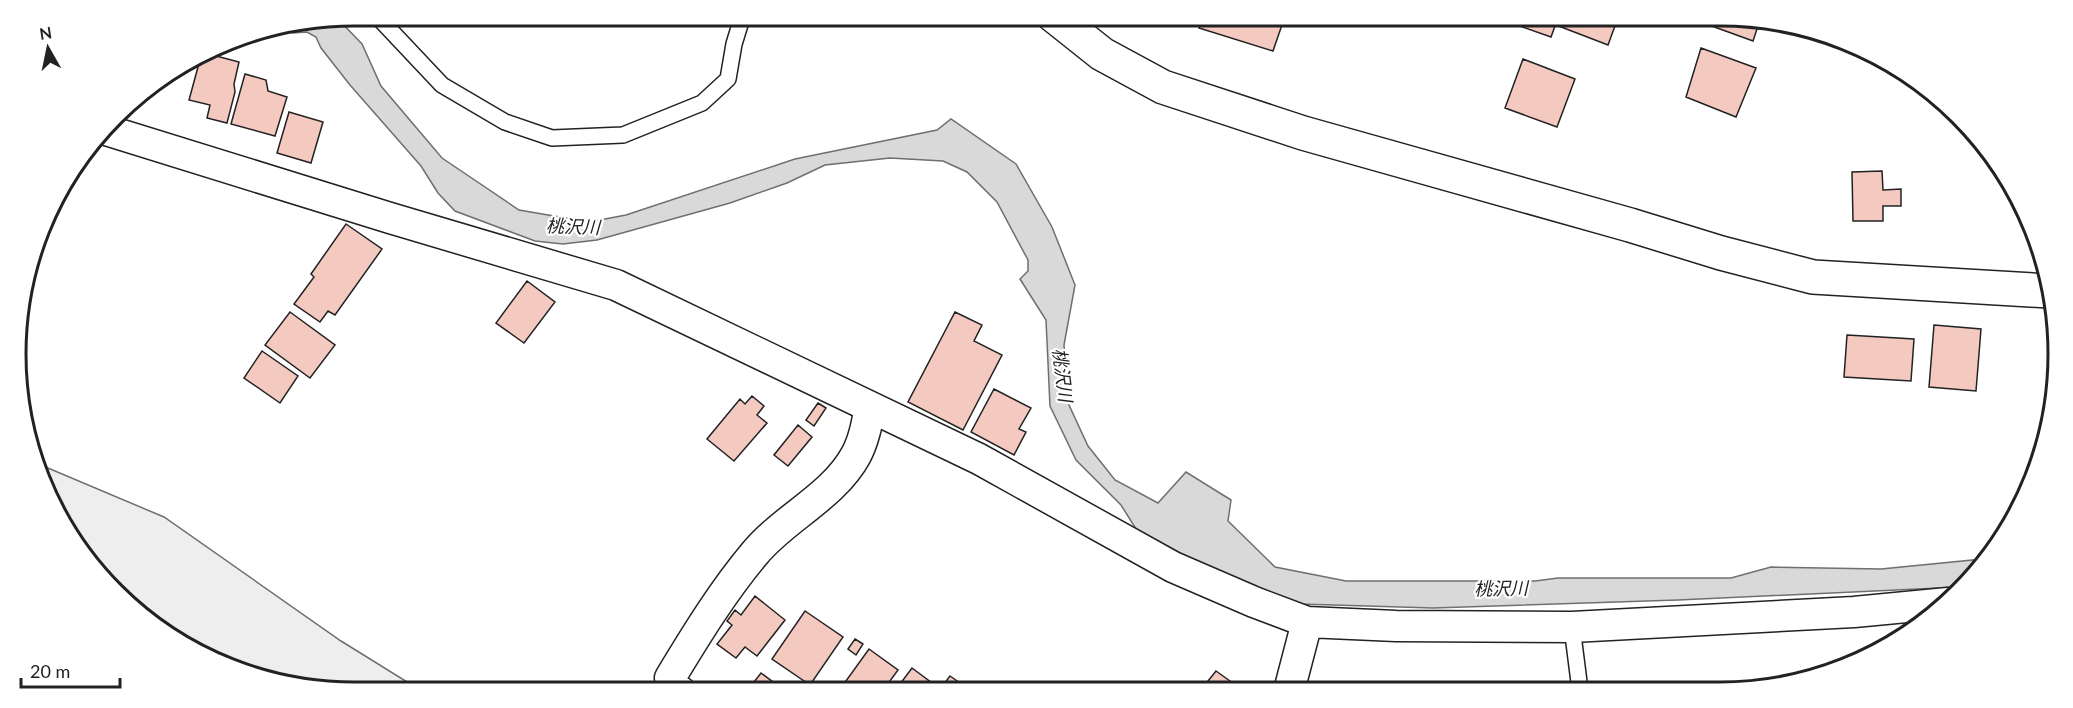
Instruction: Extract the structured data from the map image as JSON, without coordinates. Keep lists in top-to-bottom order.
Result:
{
  "water": ["桃沢川"],
  "scale_bar": "20 m",
  "north": "top"
}
